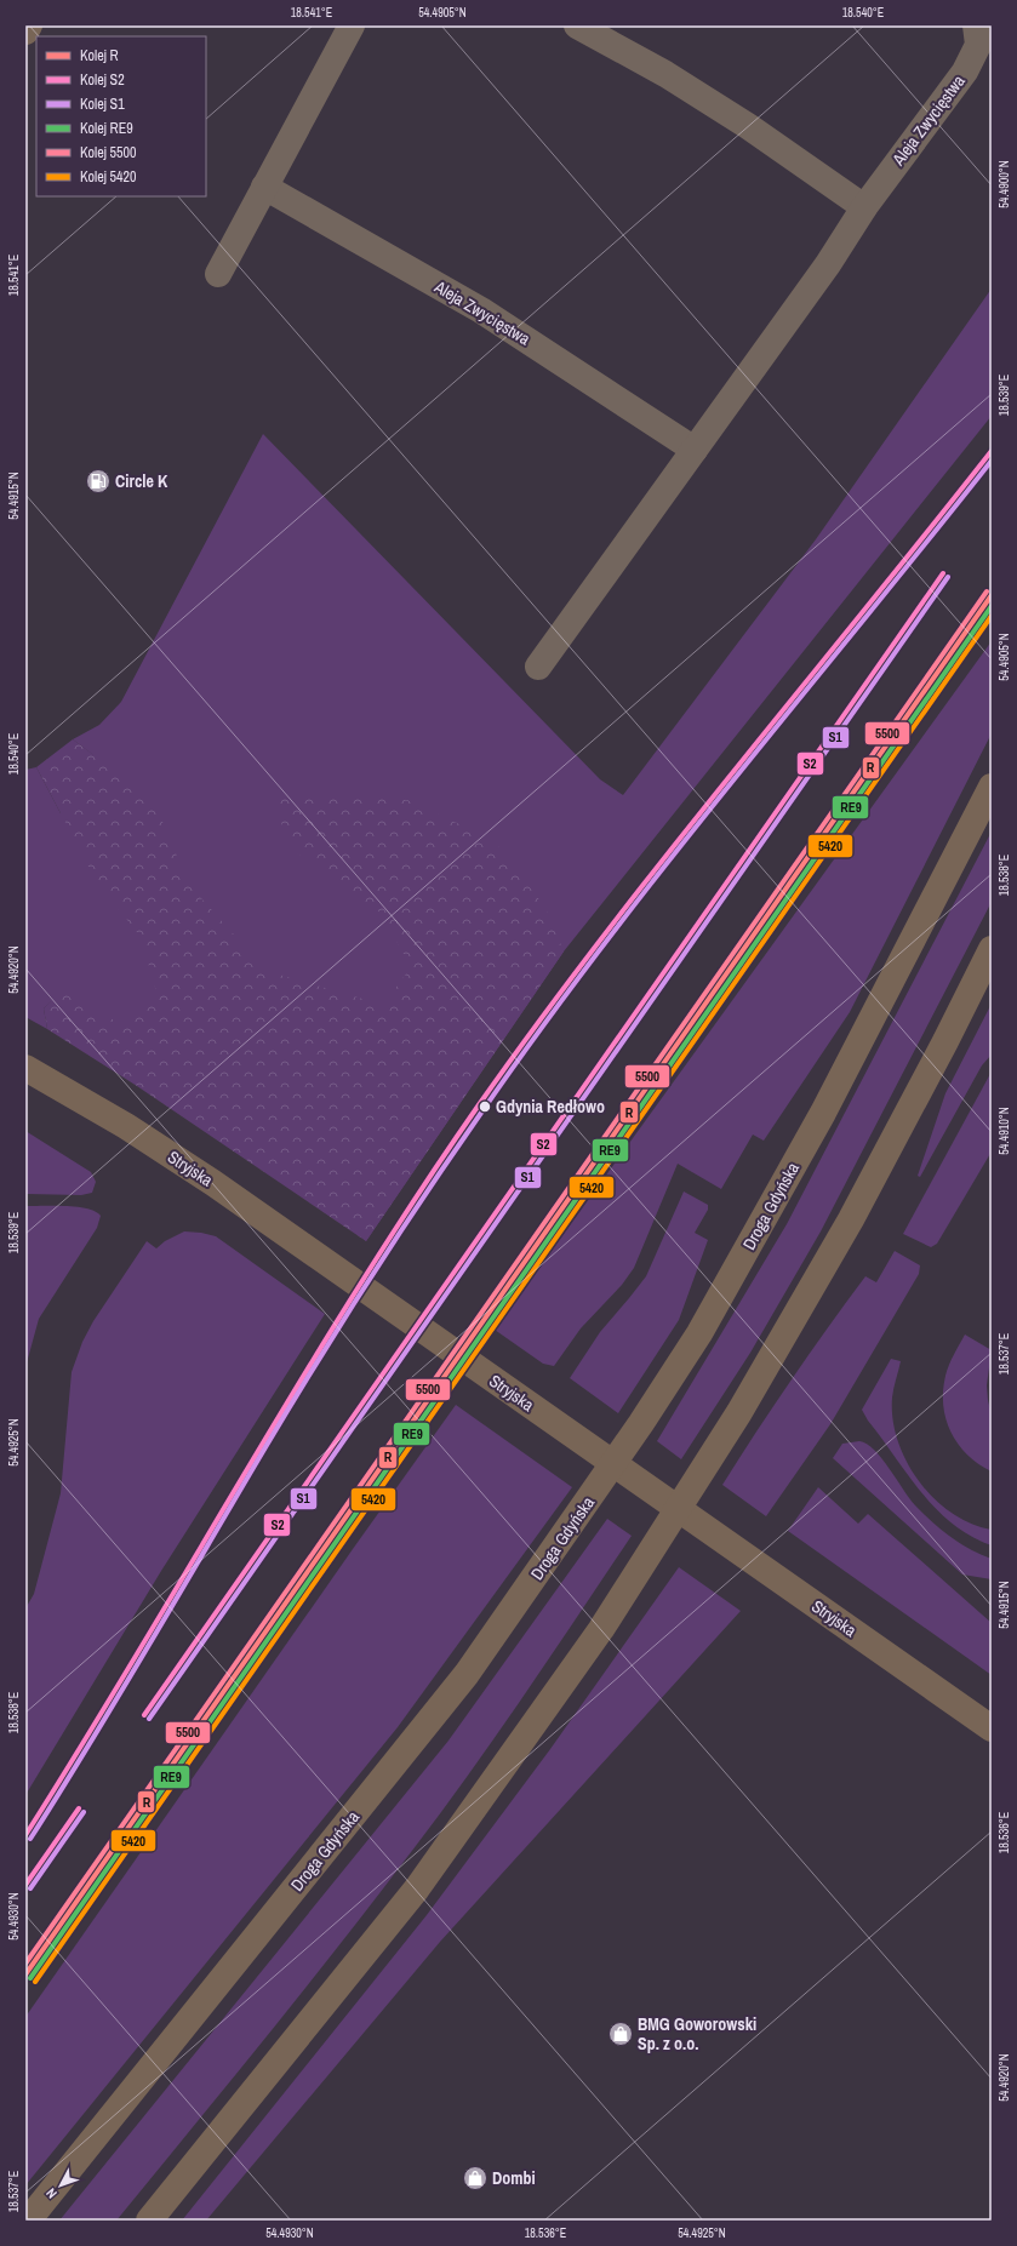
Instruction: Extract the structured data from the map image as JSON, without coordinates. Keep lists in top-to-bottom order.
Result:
{
  "streets": {
    "main road": ["Stryjska", "Droga Gdyńska"],
    "street": ["Aleja Zwycięstwa"]
  },
  "places": {
    "fuel station": ["Circle K"],
    "other": ["Gdynia Redłowo"],
    "shop": ["BMG Goworowski Sp. z o.o.", "Dombi"]
  },
  "lines": [
    "rail line S2",
    "rail line S1",
    "rail line 5500",
    "rail line R",
    "rail line RE9",
    "rail line 5420"
  ],
  "legend": [
    "Kolej R",
    "Kolej S2",
    "Kolej S1",
    "Kolej RE9",
    "Kolej 5500",
    "Kolej 5420"
  ],
  "north": "bottom left",
  "coordinates": [
    "18.541°E",
    "54.4905°N",
    "18.540°E",
    "54.4900°N",
    "18.539°E",
    "54.4915°N",
    "18.538°E",
    "54.4920°N",
    "54.4910°N",
    "18.537°E",
    "54.4925°N",
    "18.536°E",
    "54.4930°N"
  ]
}
